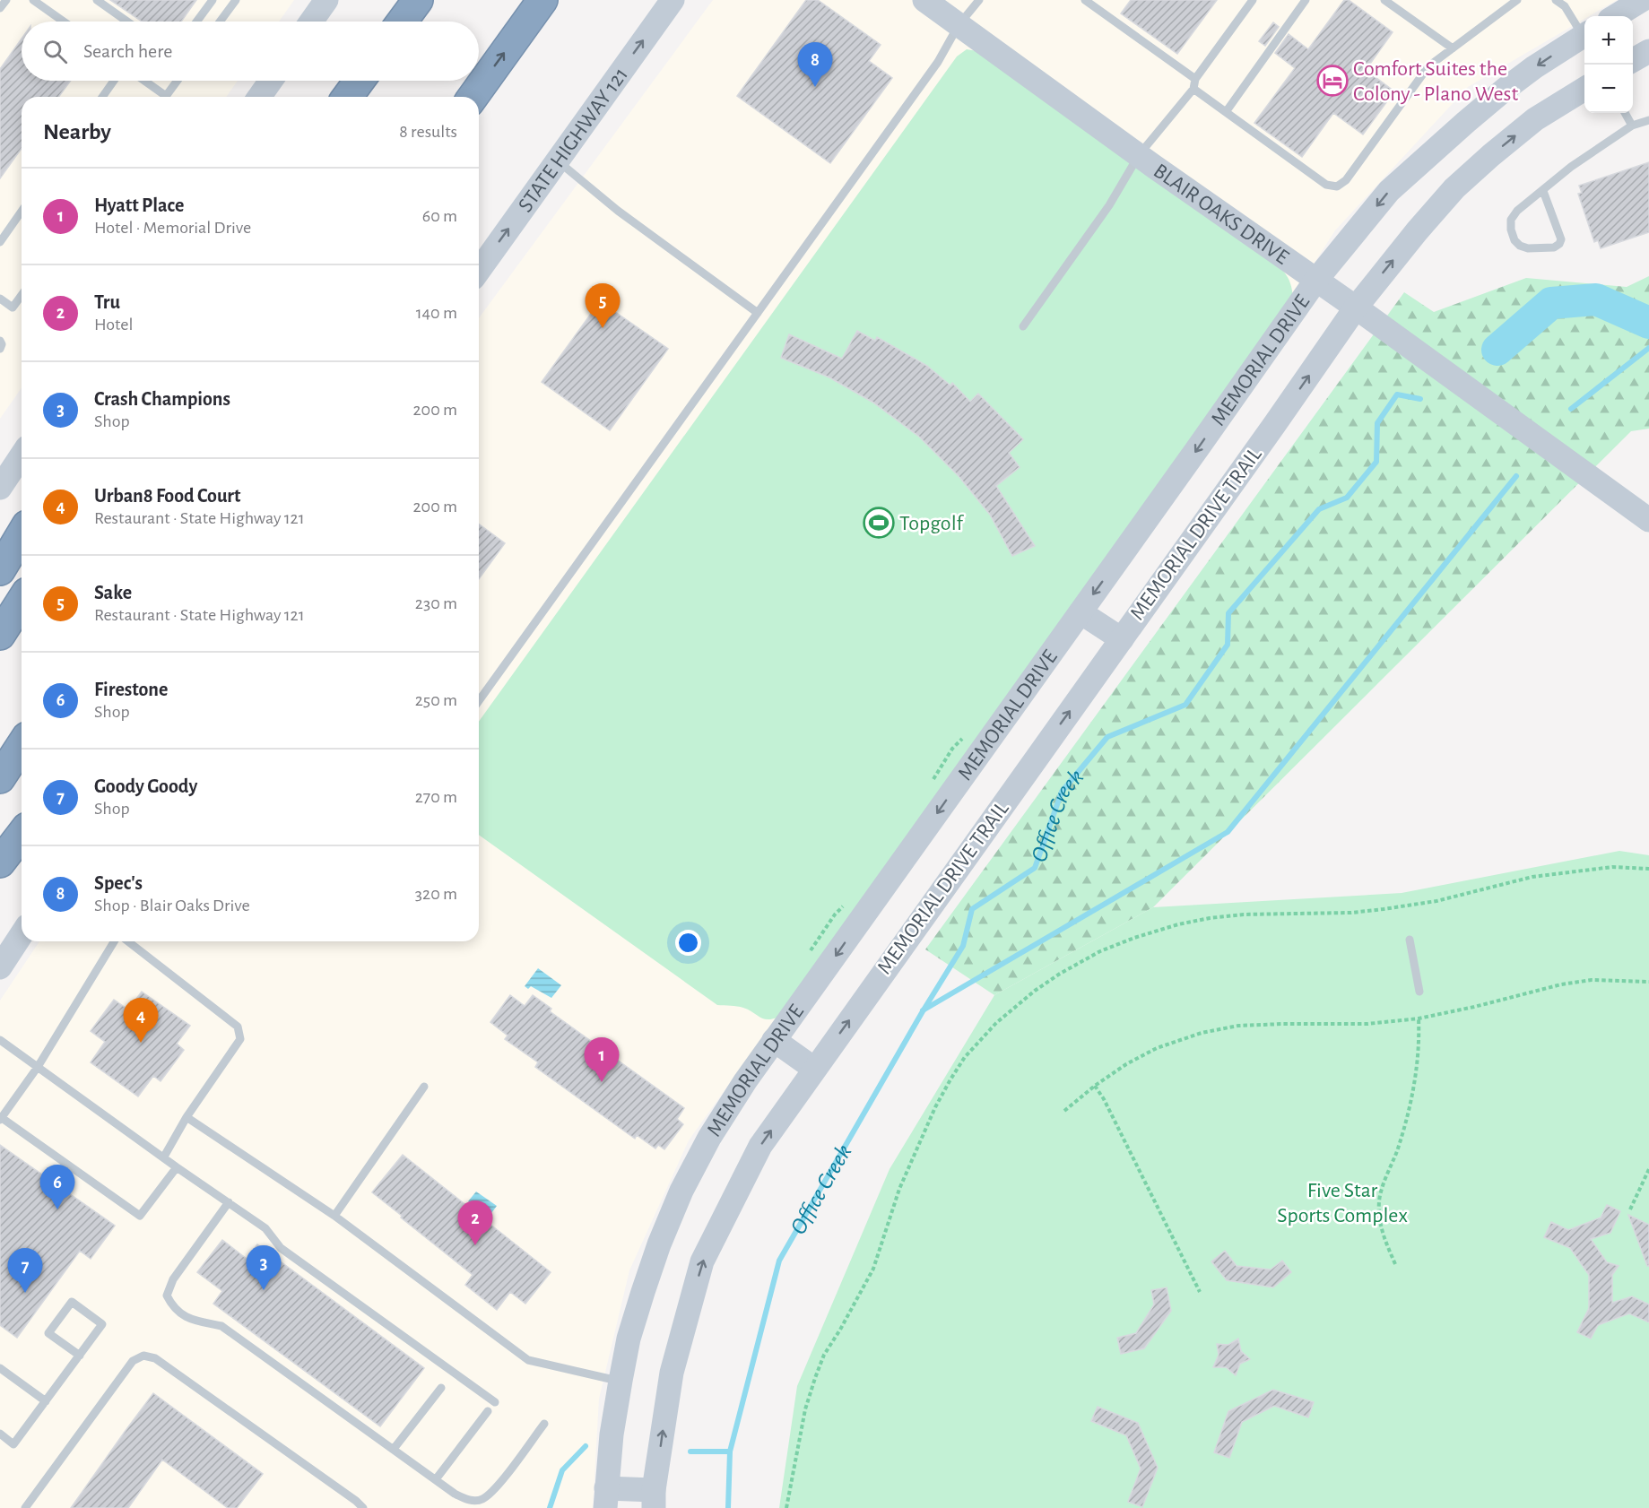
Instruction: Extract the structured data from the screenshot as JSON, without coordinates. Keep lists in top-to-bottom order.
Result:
{
  "streets": {
    "street": ["STATE HIGHWAY 121", "BLAIR OAKS DRIVE", "MEMORIAL DRIVE"]
  },
  "crossings": [
    ["BLAIR OAKS DRIVE", "MEMORIAL DRIVE"]
  ],
  "one_way": ["STATE HIGHWAY 121"],
  "water": ["Office Creek"],
  "parks": ["Five Star Sports Complex"],
  "places": {
    "hotel": ["Comfort Suites the Colony - Plano West"],
    "sports": ["Topgolf"]
  },
  "page": {
    "map_buttons": ["+", "−"],
    "search": "Search here",
    "pins": [
      "8",
      "5",
      "4",
      "1",
      "6",
      "2",
      "3",
      "7"
    ],
    "heading": ["Nearby", "8 results"],
    "list": [
      {
        "mark": "1",
        "name": "Hyatt Place",
        "note": "Hotel · Memorial Drive",
        "value": "60 m"
      },
      {
        "mark": "2",
        "name": "Tru",
        "note": "Hotel",
        "value": "140 m"
      },
      {
        "mark": "3",
        "name": "Crash Champions",
        "note": "Shop",
        "value": "200 m"
      },
      {
        "mark": "4",
        "name": "Urban8 Food Court",
        "note": "Restaurant · State Highway 121",
        "value": "200 m"
      },
      {
        "mark": "5",
        "name": "Sake",
        "note": "Restaurant · State Highway 121",
        "value": "230 m"
      },
      {
        "mark": "6",
        "name": "Firestone",
        "note": "Shop",
        "value": "250 m"
      },
      {
        "mark": "7",
        "name": "Goody Goody",
        "note": "Shop",
        "value": "270 m"
      },
      {
        "mark": "8",
        "name": "Spec's",
        "note": "Shop · Blair Oaks Drive",
        "value": "320 m"
      }
    ]
  }
}
